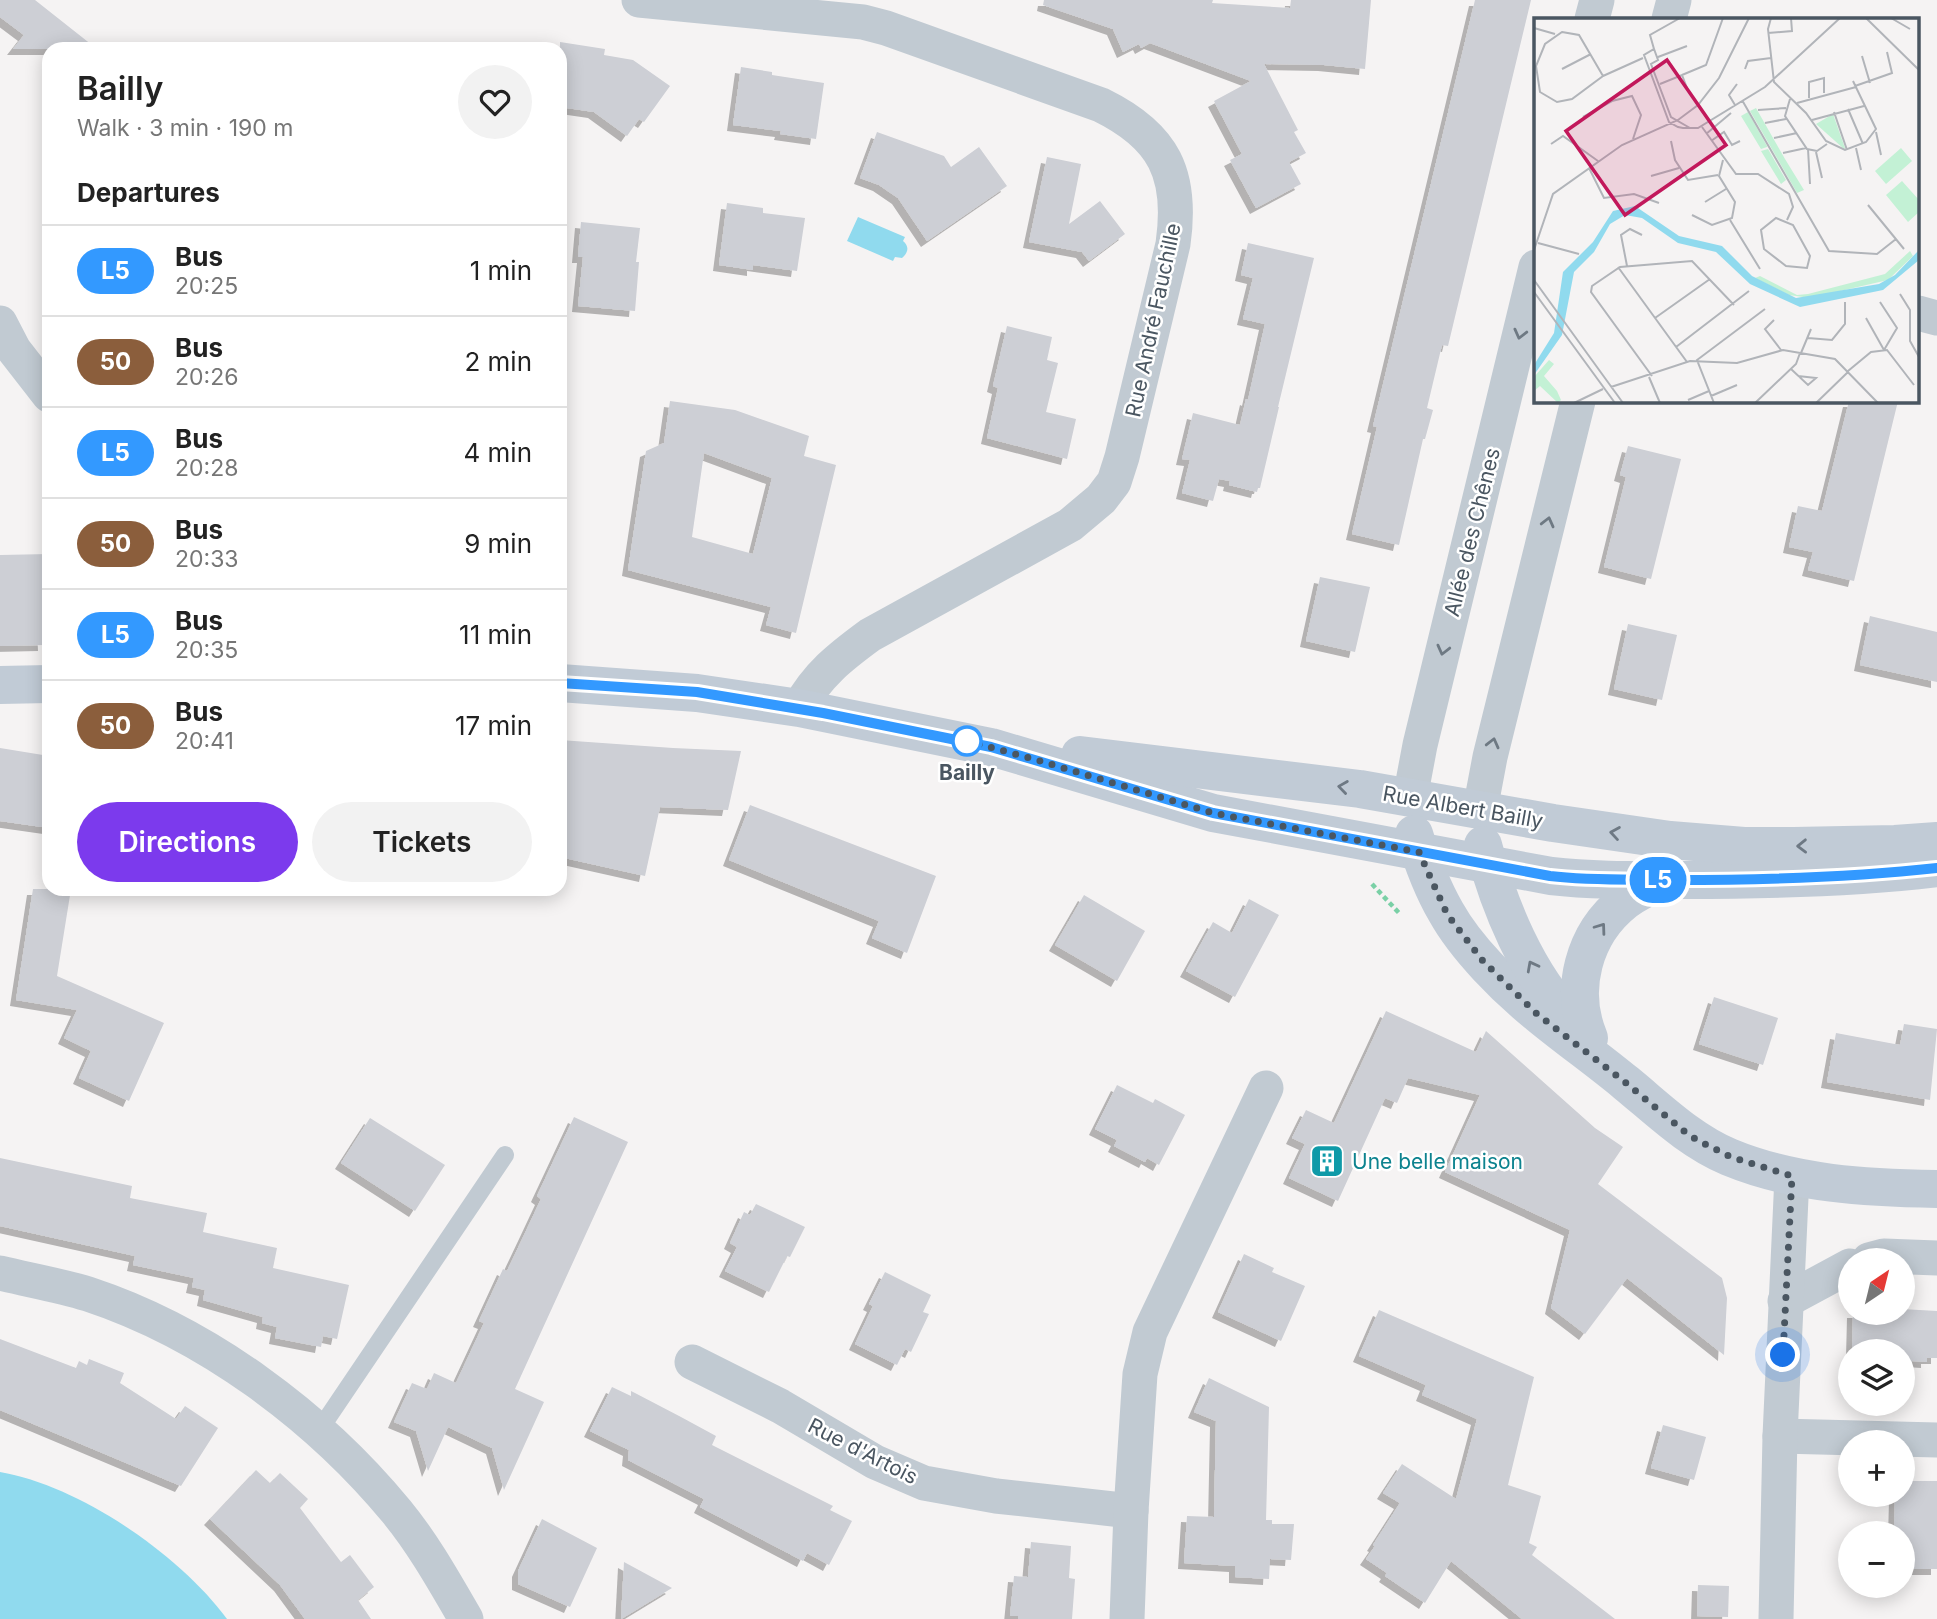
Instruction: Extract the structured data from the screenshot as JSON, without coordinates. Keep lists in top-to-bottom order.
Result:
{
  "streets": {
    "main road": ["Rue Albert Bailly"],
    "street": ["Rue André Fauchille", "Allée des Chênes", "Rue d'Artois"]
  },
  "crossings": [
    ["Rue André Fauchille", "Rue Albert Bailly"],
    ["Allée des Chênes", "Rue Albert Bailly"]
  ],
  "places": {
    "other": ["Bailly"],
    "building": ["Une belle maison"]
  },
  "lines": ["bus line L5"],
  "north": "top right",
  "page": {
    "on_map": "L5",
    "heading": [
      ["Bailly", "Walk · 3 min · 190 m"],
      "Departures"
    ],
    "list": [
      {
        "mark": "L5",
        "name": "Bus",
        "note": "20:25",
        "value": "1 min"
      },
      {
        "mark": "50",
        "name": "Bus",
        "note": "20:26",
        "value": "2 min"
      },
      {
        "mark": "L5",
        "name": "Bus",
        "note": "20:28",
        "value": "4 min"
      },
      {
        "mark": "50",
        "name": "Bus",
        "note": "20:33",
        "value": "9 min"
      },
      {
        "mark": "L5",
        "name": "Bus",
        "note": "20:35",
        "value": "11 min"
      },
      {
        "mark": "50",
        "name": "Bus",
        "note": "20:41",
        "value": "17 min"
      }
    ],
    "buttons": ["Directions", "Tickets"],
    "map_buttons": ["+", "−"]
  }
}
